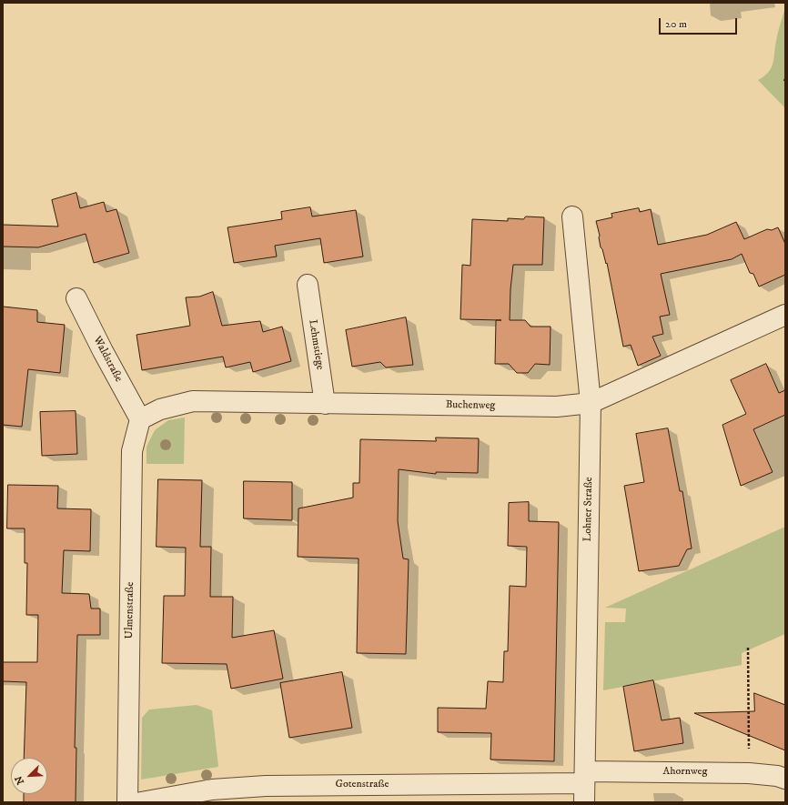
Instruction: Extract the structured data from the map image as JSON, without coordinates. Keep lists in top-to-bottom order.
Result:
{
  "streets": {
    "street": [
      "Lehmstiege",
      "Waldstraße",
      "Buchenweg",
      "Lohner Straße",
      "Ulmenstraße",
      "Ahornweg",
      "Gotenstraße"
    ]
  },
  "crossings": [
    ["Lehmstiege", "Buchenweg"],
    ["Waldstraße", "Buchenweg"],
    ["Waldstraße", "Ulmenstraße"],
    ["Buchenweg", "Lohner Straße"],
    ["Buchenweg", "Ulmenstraße"],
    ["Lohner Straße", "Ahornweg"],
    ["Lohner Straße", "Gotenstraße"],
    ["Ahornweg", "Gotenstraße"]
  ],
  "scale_bar": "20 m",
  "north": "bottom left"
}
